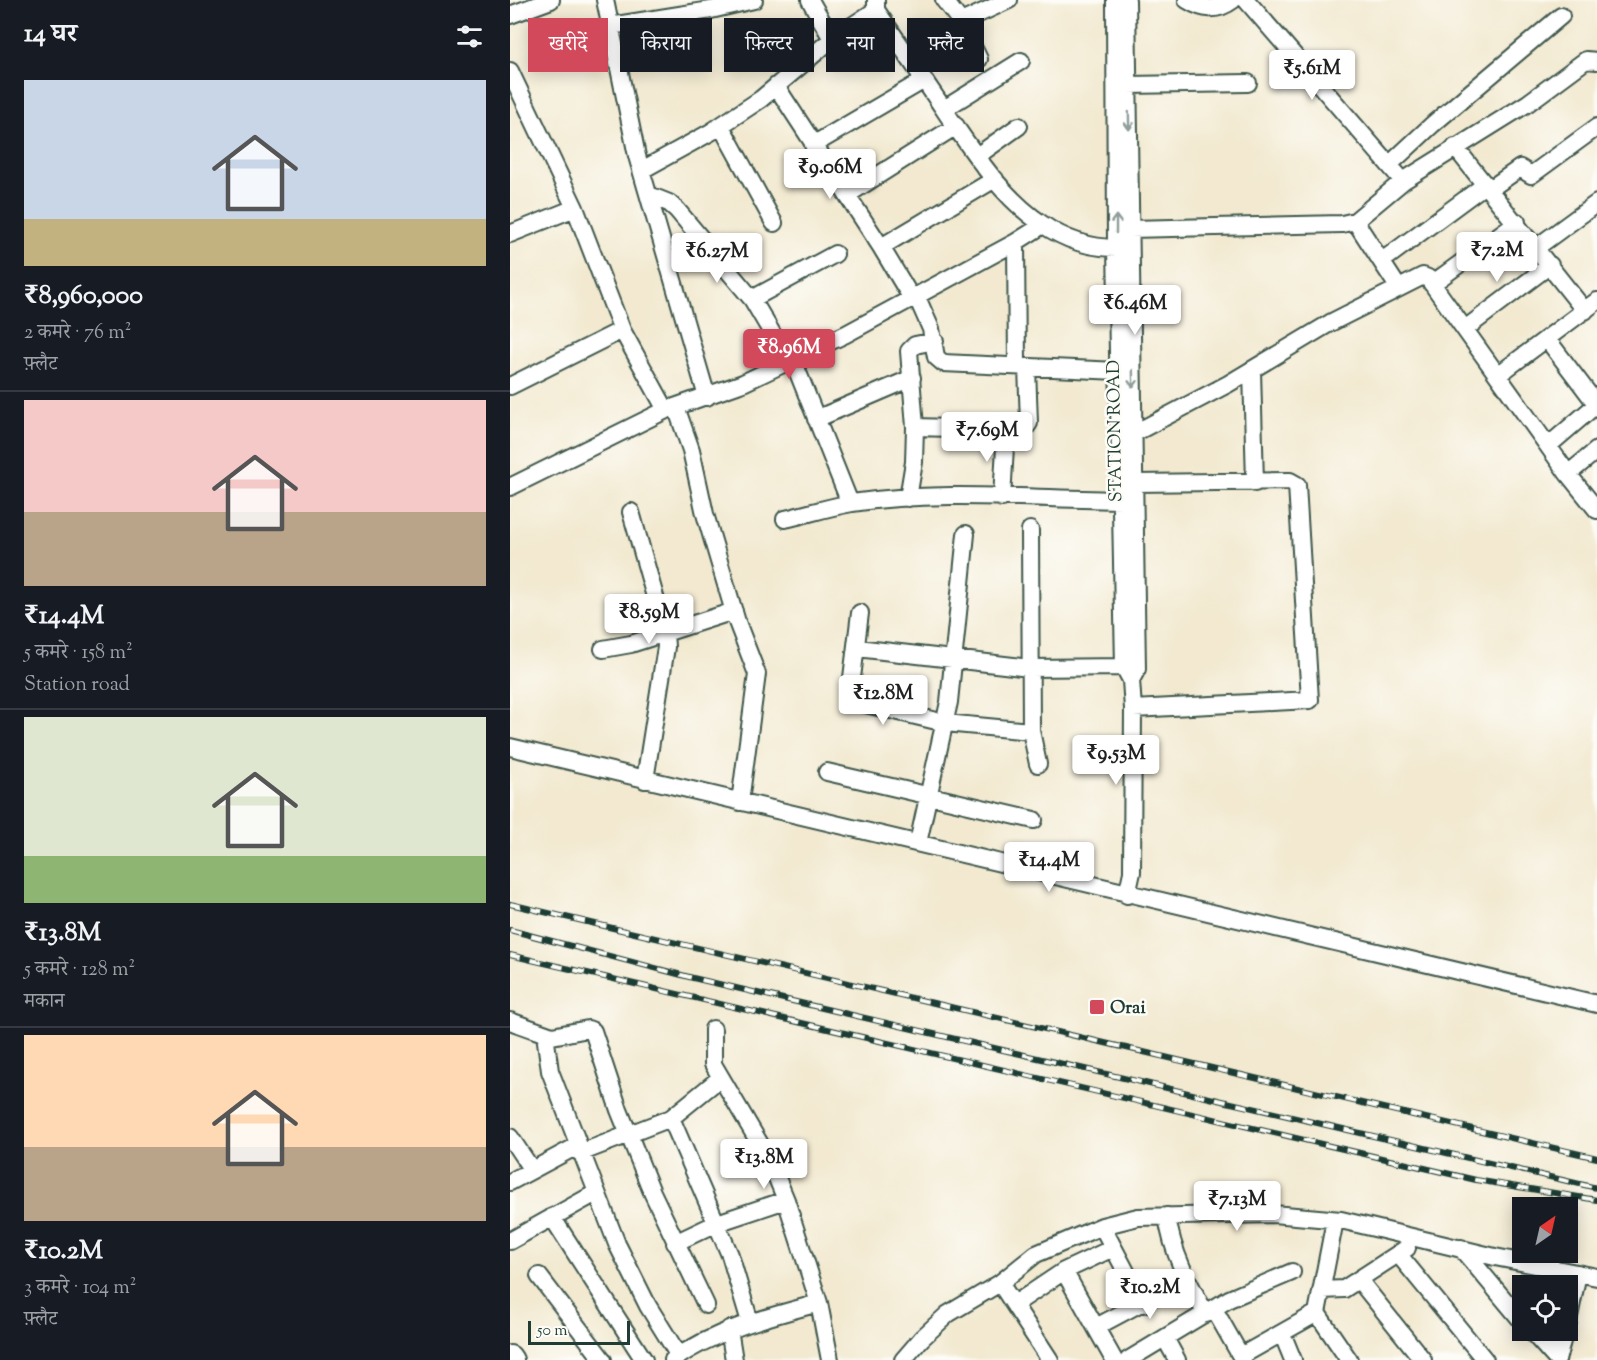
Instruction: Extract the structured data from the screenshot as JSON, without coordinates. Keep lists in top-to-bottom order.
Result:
{
  "streets": {
    "street": ["STATION ROAD"]
  },
  "places": {
    "transit": ["Orai"]
  },
  "scale_bar": "50 m",
  "north": "top right",
  "page": {
    "heading": "14 घर",
    "chip": [
      "खरीदें",
      "किराया",
      "फ़िल्टर",
      "नया",
      "फ़्लैट"
    ],
    "price": [
      "₹5.61M",
      "₹9.06M",
      "₹7.2M",
      "₹6.27M",
      "₹6.46M",
      "₹8.96M",
      "₹7.69M",
      "₹8.59M",
      "₹12.8M",
      "₹9.53M",
      "₹14.4M",
      "₹13.8M",
      "₹7.13M",
      "₹10.2M"
    ],
    "list": [
      {
        "name": "₹8,960,000",
        "note": "2 कमरे · 76 m² · फ़्लैट"
      },
      {
        "name": "₹14.4M",
        "note": "5 कमरे · 158 m² · Station road"
      },
      {
        "name": "₹13.8M",
        "note": "5 कमरे · 128 m² · मकान"
      },
      {
        "name": "₹10.2M",
        "note": "3 कमरे · 104 m² · फ़्लैट"
      }
    ],
    "scale": "50 m"
  }
}
